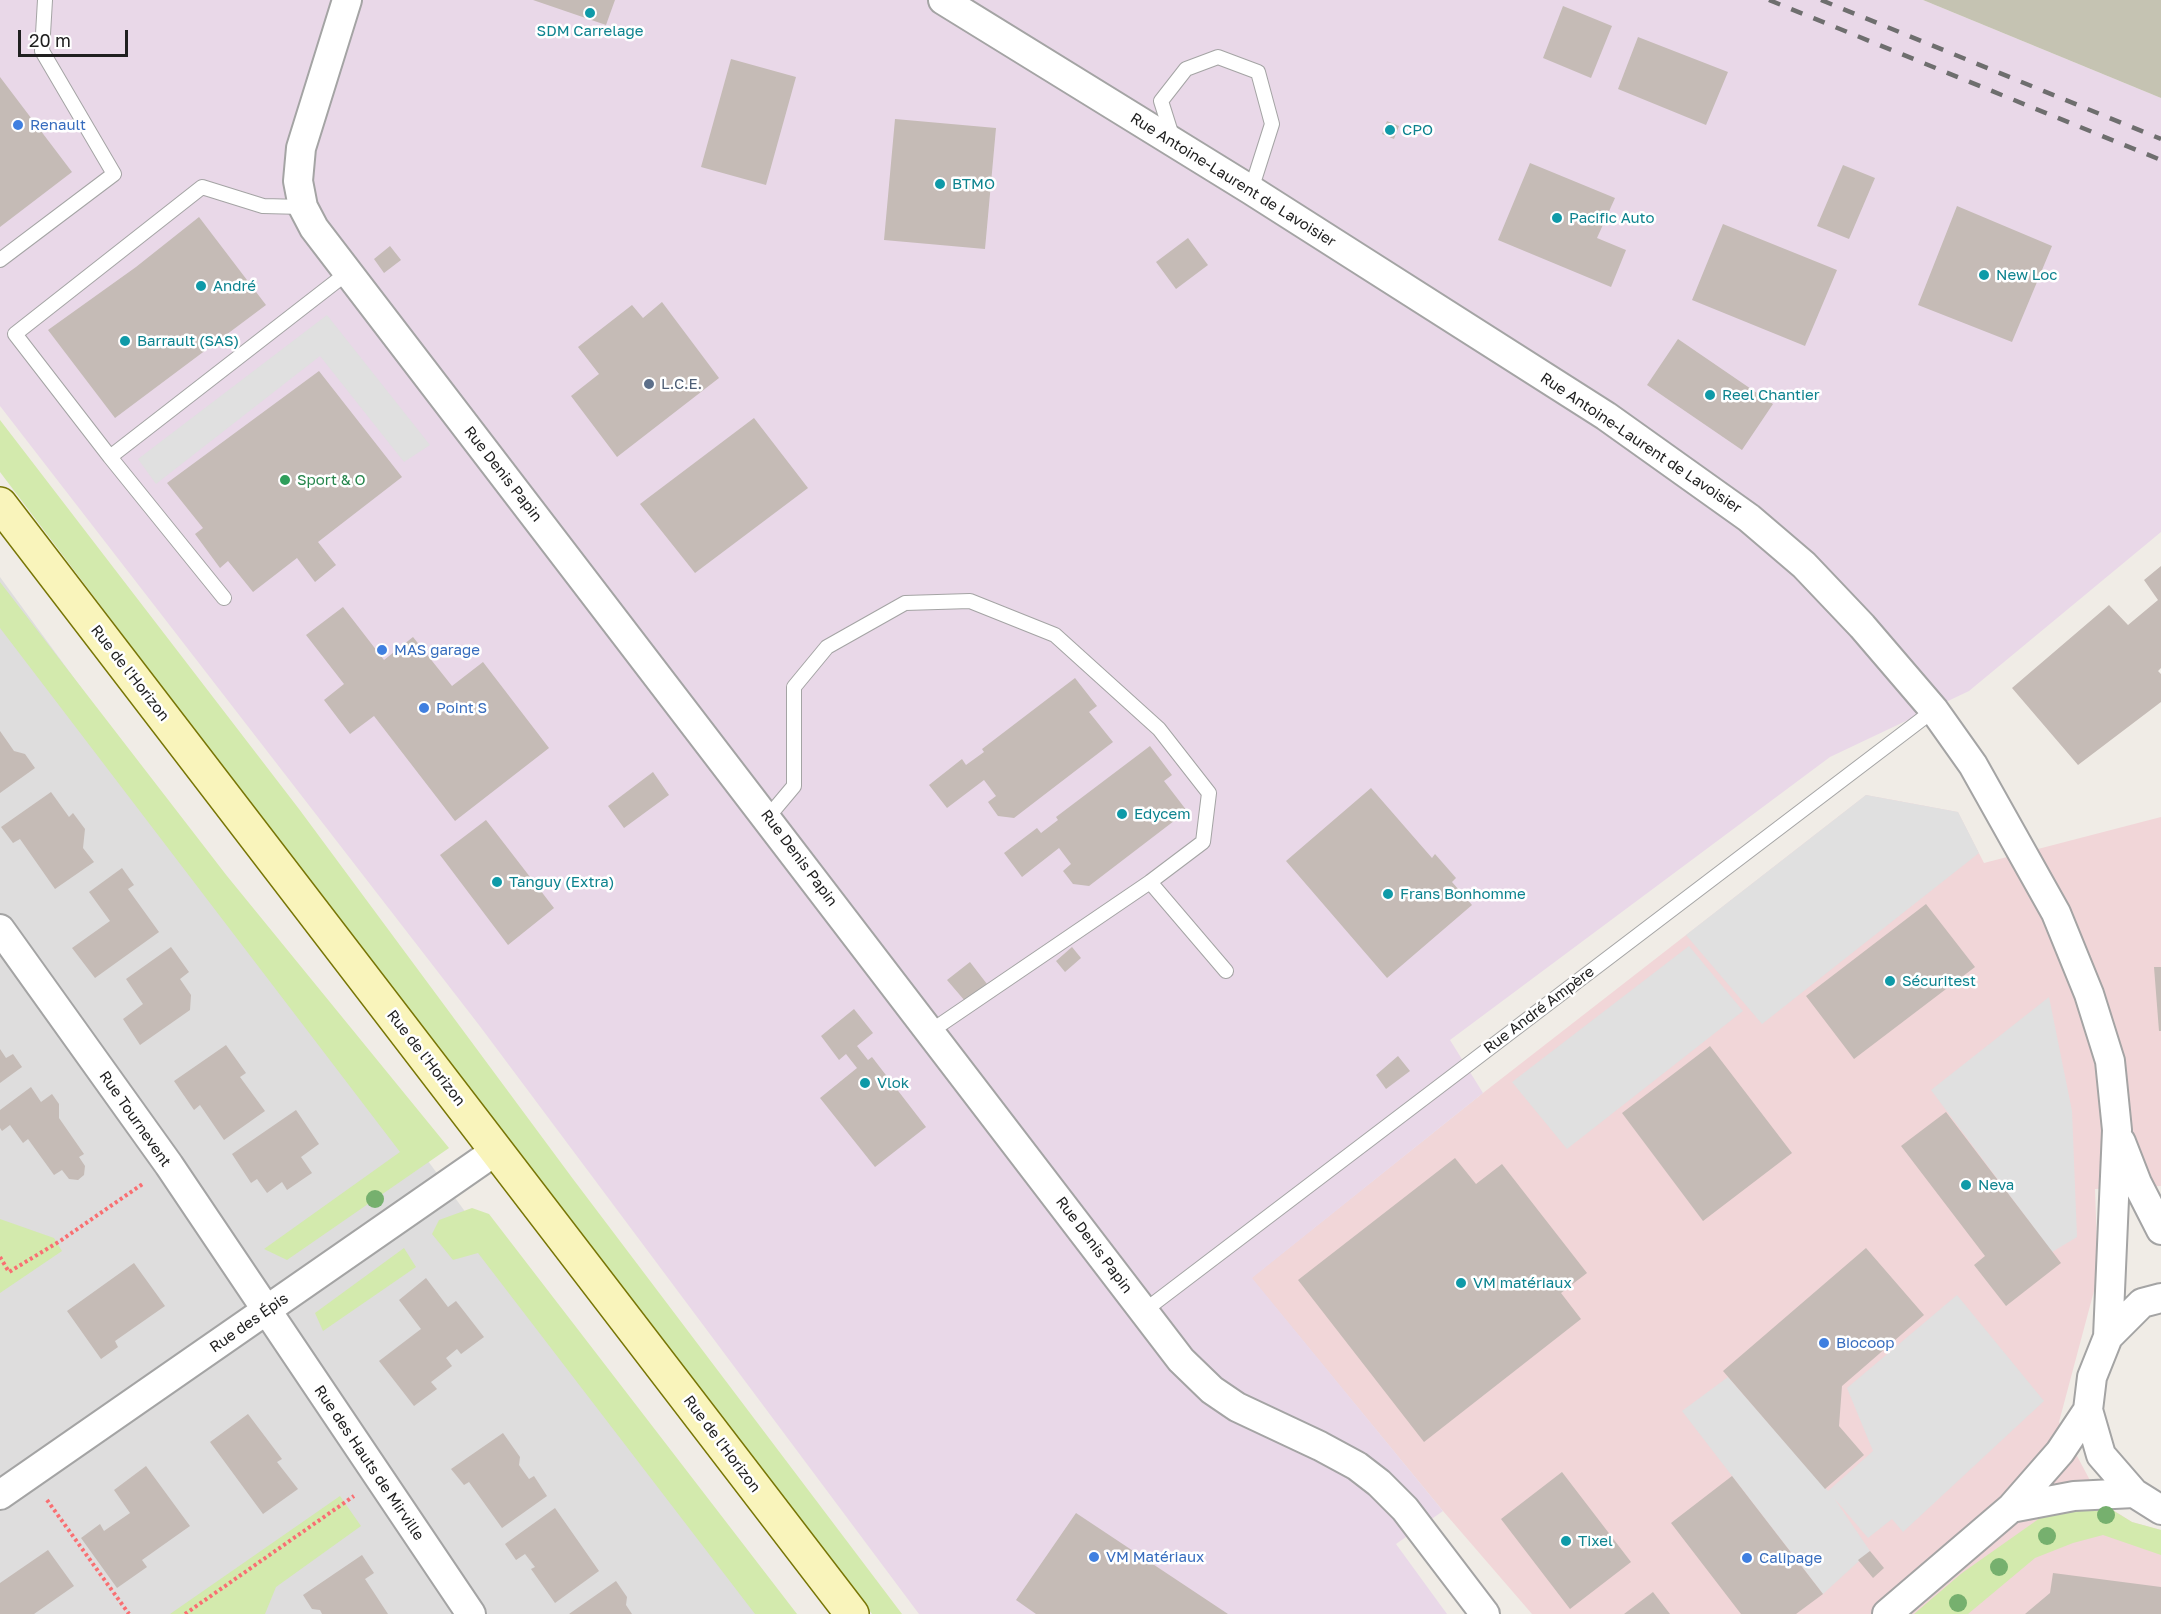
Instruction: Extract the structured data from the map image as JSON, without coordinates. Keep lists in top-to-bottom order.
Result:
{
  "streets": {
    "main road": ["Rue de l'Horizon"],
    "street": [
      "Rue Antoine-Laurent de Lavoisier",
      "Rue Denis Papin",
      "Rue Tournevent",
      "Rue des Épis",
      "Rue des Hauts de Mirville"
    ],
    "lane": ["Rue André Ampère"]
  },
  "crossings": [
    ["Rue Antoine-Laurent de Lavoisier", "Rue André Ampère"],
    ["Rue Denis Papin", "Rue André Ampère"],
    ["Rue de l'Horizon", "Rue des Épis"],
    ["Rue Tournevent", "Rue des Épis"],
    ["Rue Tournevent", "Rue des Hauts de Mirville"],
    ["Rue des Épis", "Rue des Hauts de Mirville"]
  ],
  "places": [
    "SDM Carrelage",
    "Renault",
    "CPO",
    "BTMO",
    "Pacific Auto",
    "New Loc",
    "André",
    "Barrault (SAS)",
    "L.C.E.",
    "Reel Chantier",
    "Sport & O",
    "MAS garage",
    "Point S",
    "Edycem",
    "Tanguy (Extra)",
    "Frans Bonhomme",
    "Sécuritest",
    "Vlok",
    "Neva",
    "VM matériaux",
    "Biocoop",
    "Tixel",
    "VM Matériaux",
    "Calipage"
  ],
  "scale_bar": "20 m"
}
